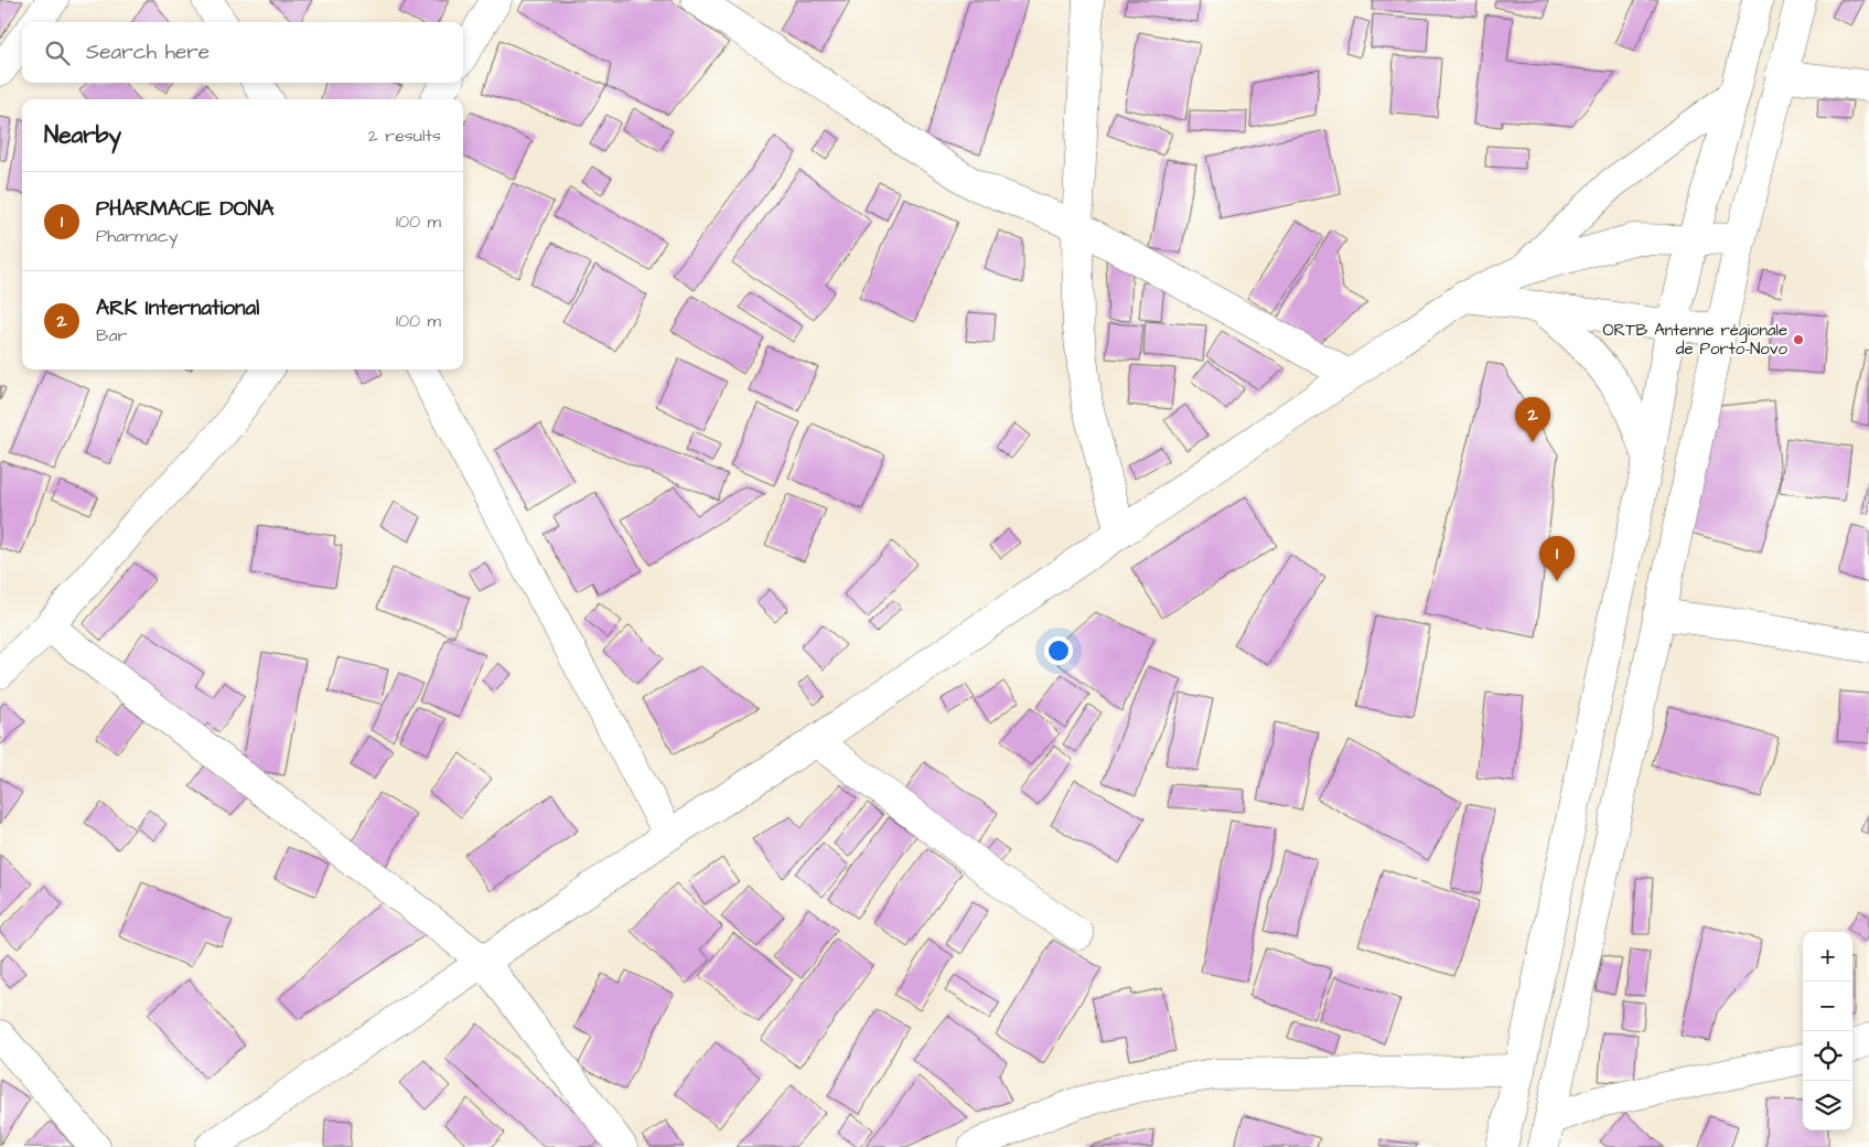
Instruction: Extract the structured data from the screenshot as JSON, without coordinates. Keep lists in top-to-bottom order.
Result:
{
  "places": ["ORTB Antenne régionale de Porto-Novo"],
  "page": {
    "search": "Search here",
    "heading": ["Nearby", "2 results"],
    "list": [
      {
        "mark": "1",
        "name": "PHARMACIE DONA",
        "note": "Pharmacy",
        "value": "100 m"
      },
      {
        "mark": "2",
        "name": "ARK International",
        "note": "Bar",
        "value": "100 m"
      }
    ],
    "pins": ["2", "1"],
    "map_buttons": ["+", "−"]
  }
}
